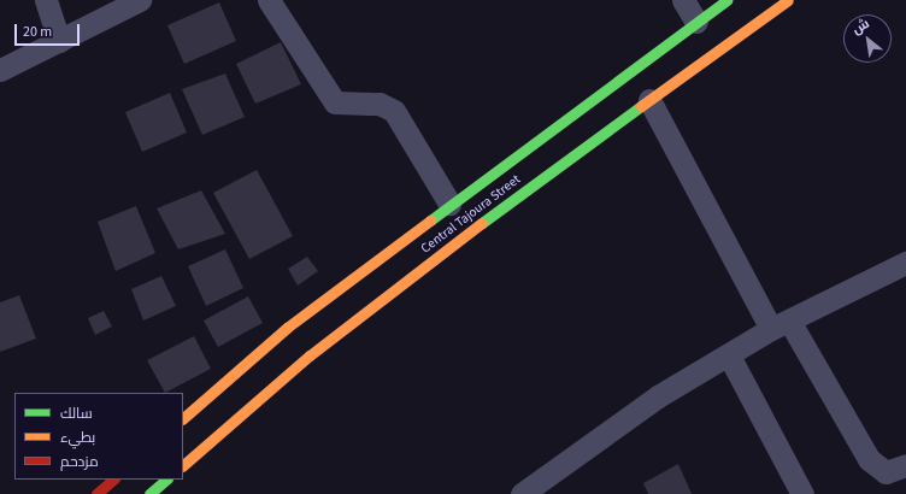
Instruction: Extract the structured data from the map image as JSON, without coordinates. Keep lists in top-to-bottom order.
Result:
{
  "streets": {
    "main road": ["Central Tajoura Street"]
  },
  "legend": ["سالك", "بطيء", "مزدحم"],
  "scale_bar": "20 m",
  "north": "top left"
}
